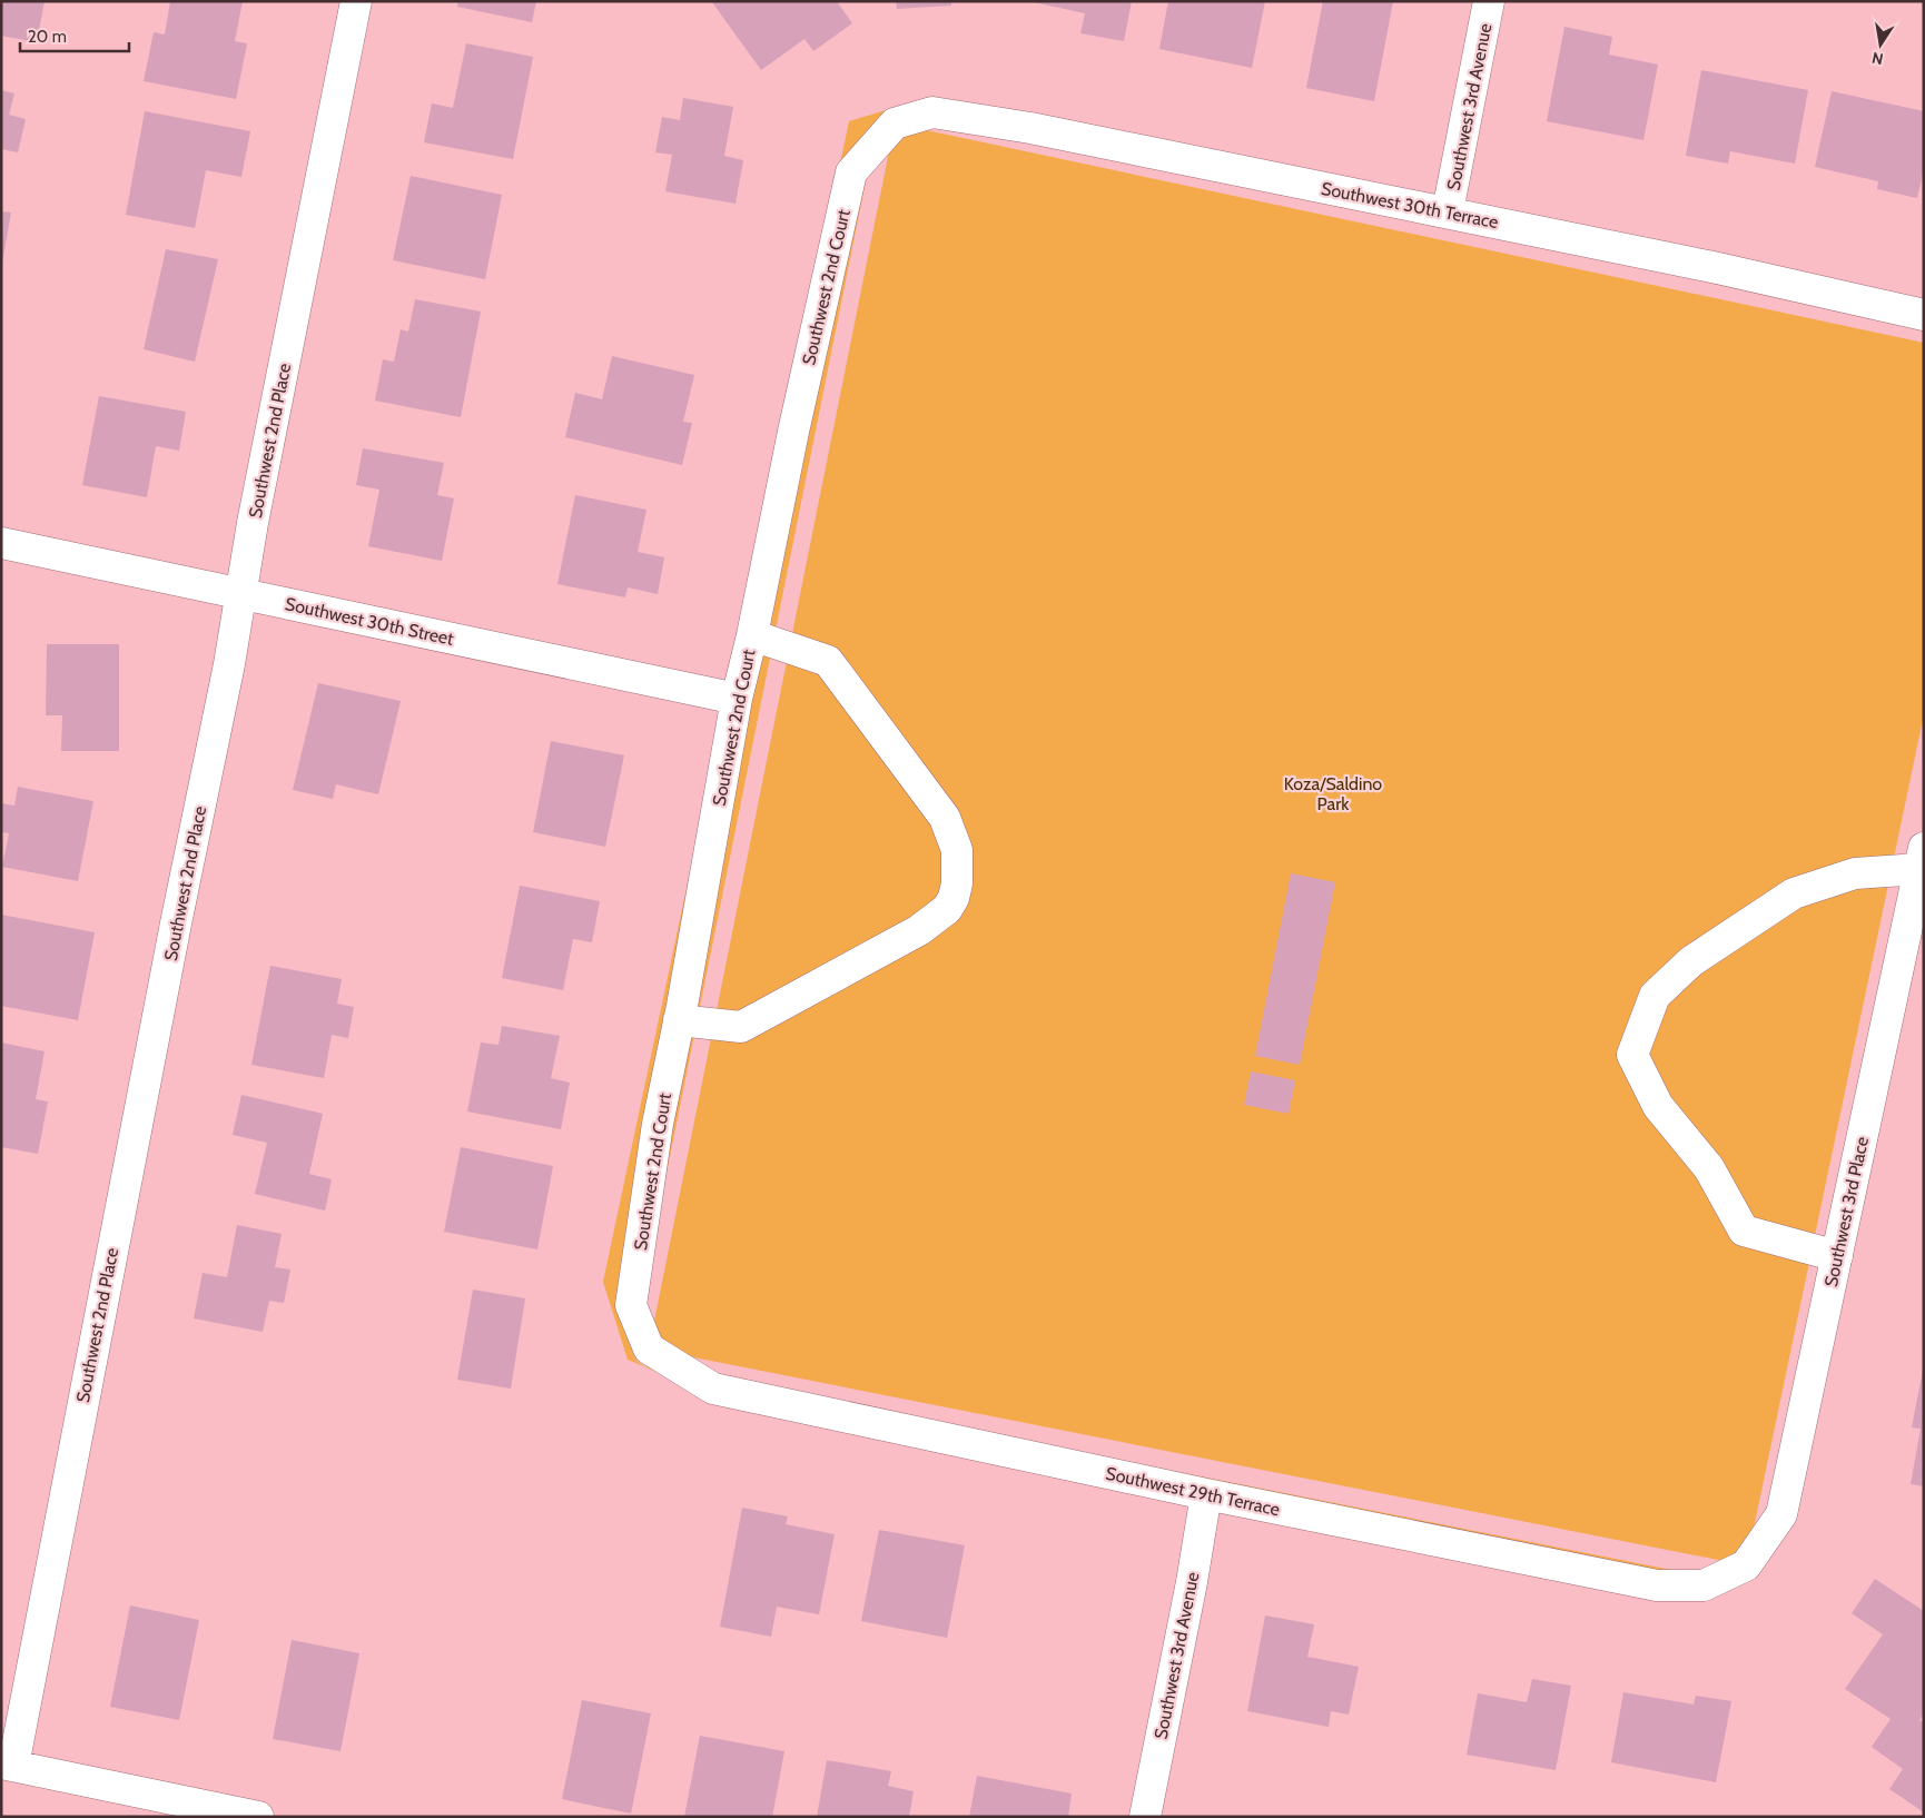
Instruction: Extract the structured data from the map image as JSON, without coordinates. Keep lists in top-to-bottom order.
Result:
{
  "streets": {
    "street": [
      "Southwest 3rd Avenue",
      "Southwest 30th Terrace",
      "Southwest 2nd Court",
      "Southwest 2nd Place",
      "Southwest 30th Street",
      "Southwest 3rd Place",
      "Southwest 29th Terrace"
    ]
  },
  "crossings": [
    ["Southwest 3rd Avenue", "Southwest 30th Terrace"],
    ["Southwest 3rd Avenue", "Southwest 29th Terrace"],
    ["Southwest 30th Terrace", "Southwest 2nd Court"],
    ["Southwest 2nd Court", "Southwest 30th Street"],
    ["Southwest 2nd Court", "Southwest 29th Terrace"],
    ["Southwest 2nd Place", "Southwest 30th Street"],
    ["Southwest 3rd Place", "Southwest 29th Terrace"]
  ],
  "parks": ["Koza/Saldino Park"],
  "scale_bar": "20 m",
  "north": "bottom"
}
